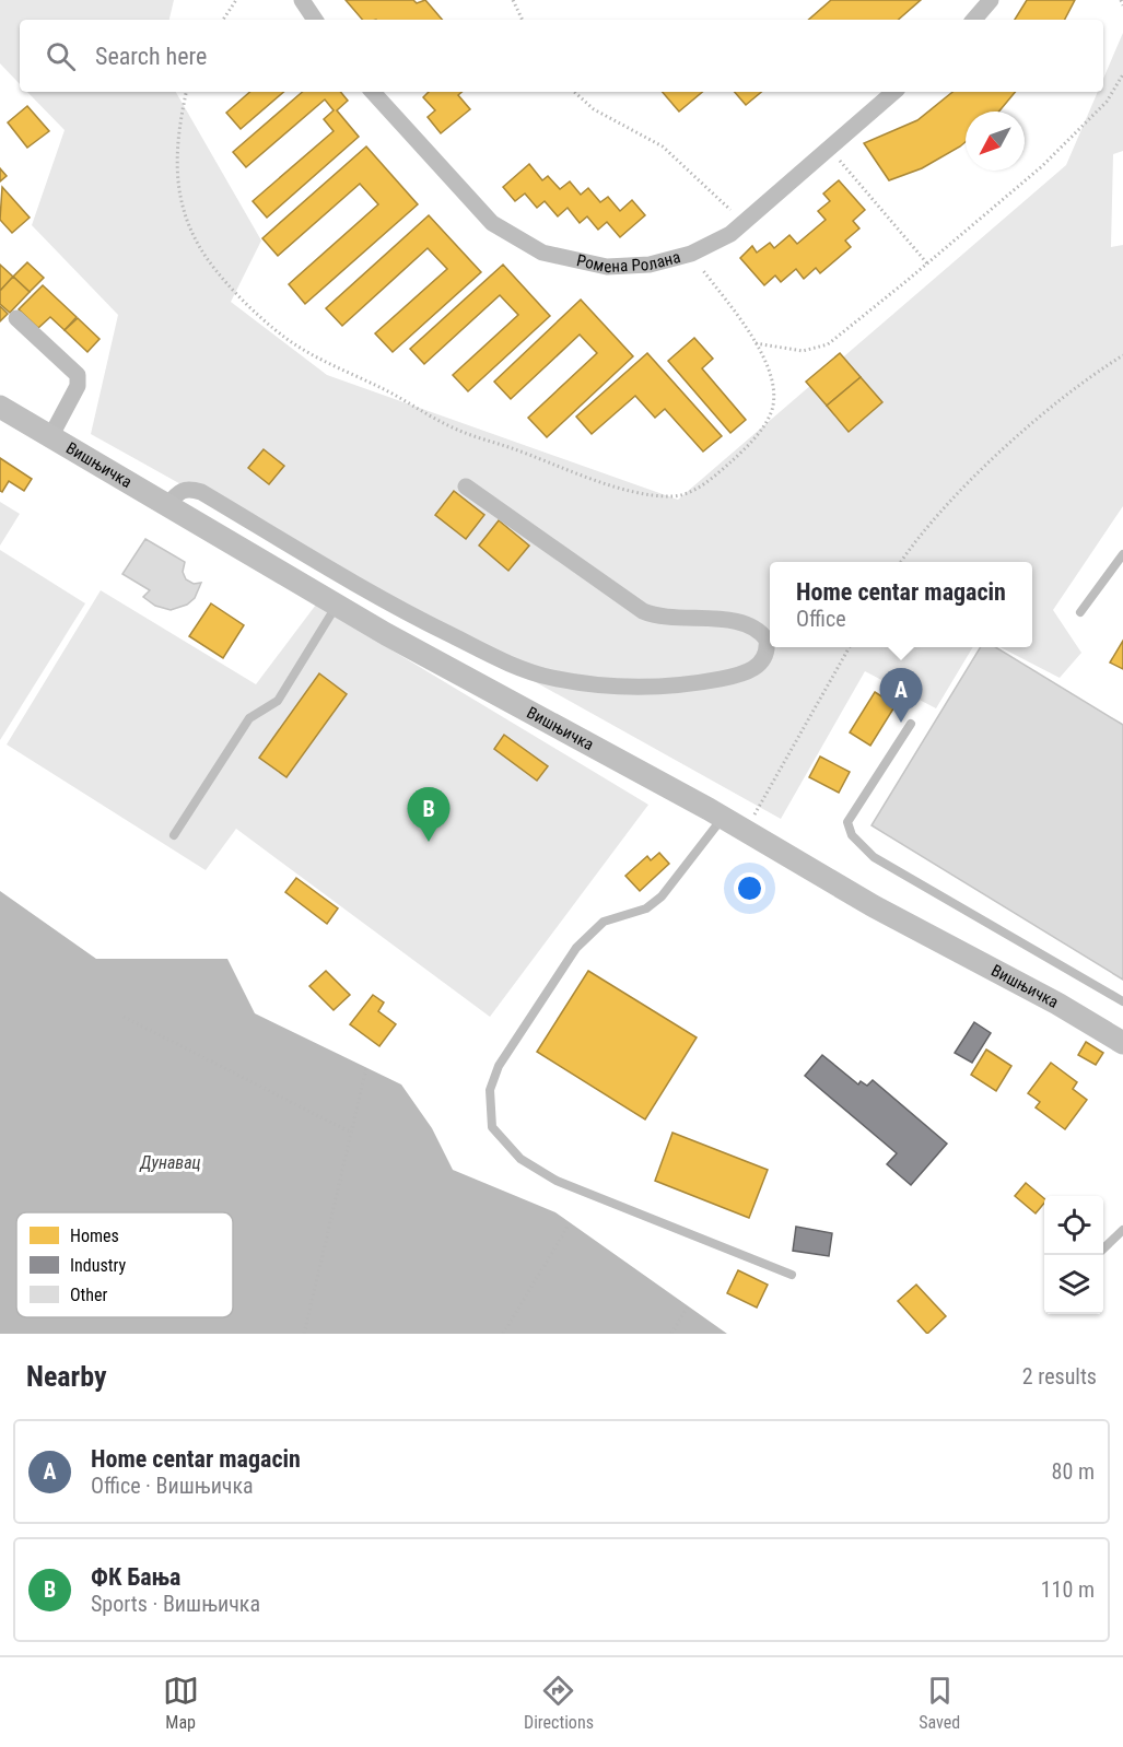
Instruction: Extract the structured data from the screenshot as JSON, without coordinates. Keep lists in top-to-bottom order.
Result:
{
  "streets": {
    "street": ["Ромена Ролана", "Вишњичка"]
  },
  "water": ["Дунавац"],
  "legend": ["Homes", "Industry", "Other"],
  "north": "bottom left",
  "page": {
    "search": "Search here",
    "popup": ["Home centar magacin", "Office"],
    "pins": ["A", "B"],
    "heading": ["Nearby", "2 results"],
    "list": [
      {
        "mark": "A",
        "name": "Home centar magacin",
        "note": "Office · Вишњичка",
        "value": "80 m"
      },
      {
        "mark": "B",
        "name": "ФК Бања",
        "note": "Sports · Вишњичка",
        "value": "110 m"
      }
    ],
    "nav": ["Map", "Directions", "Saved"]
  }
}
